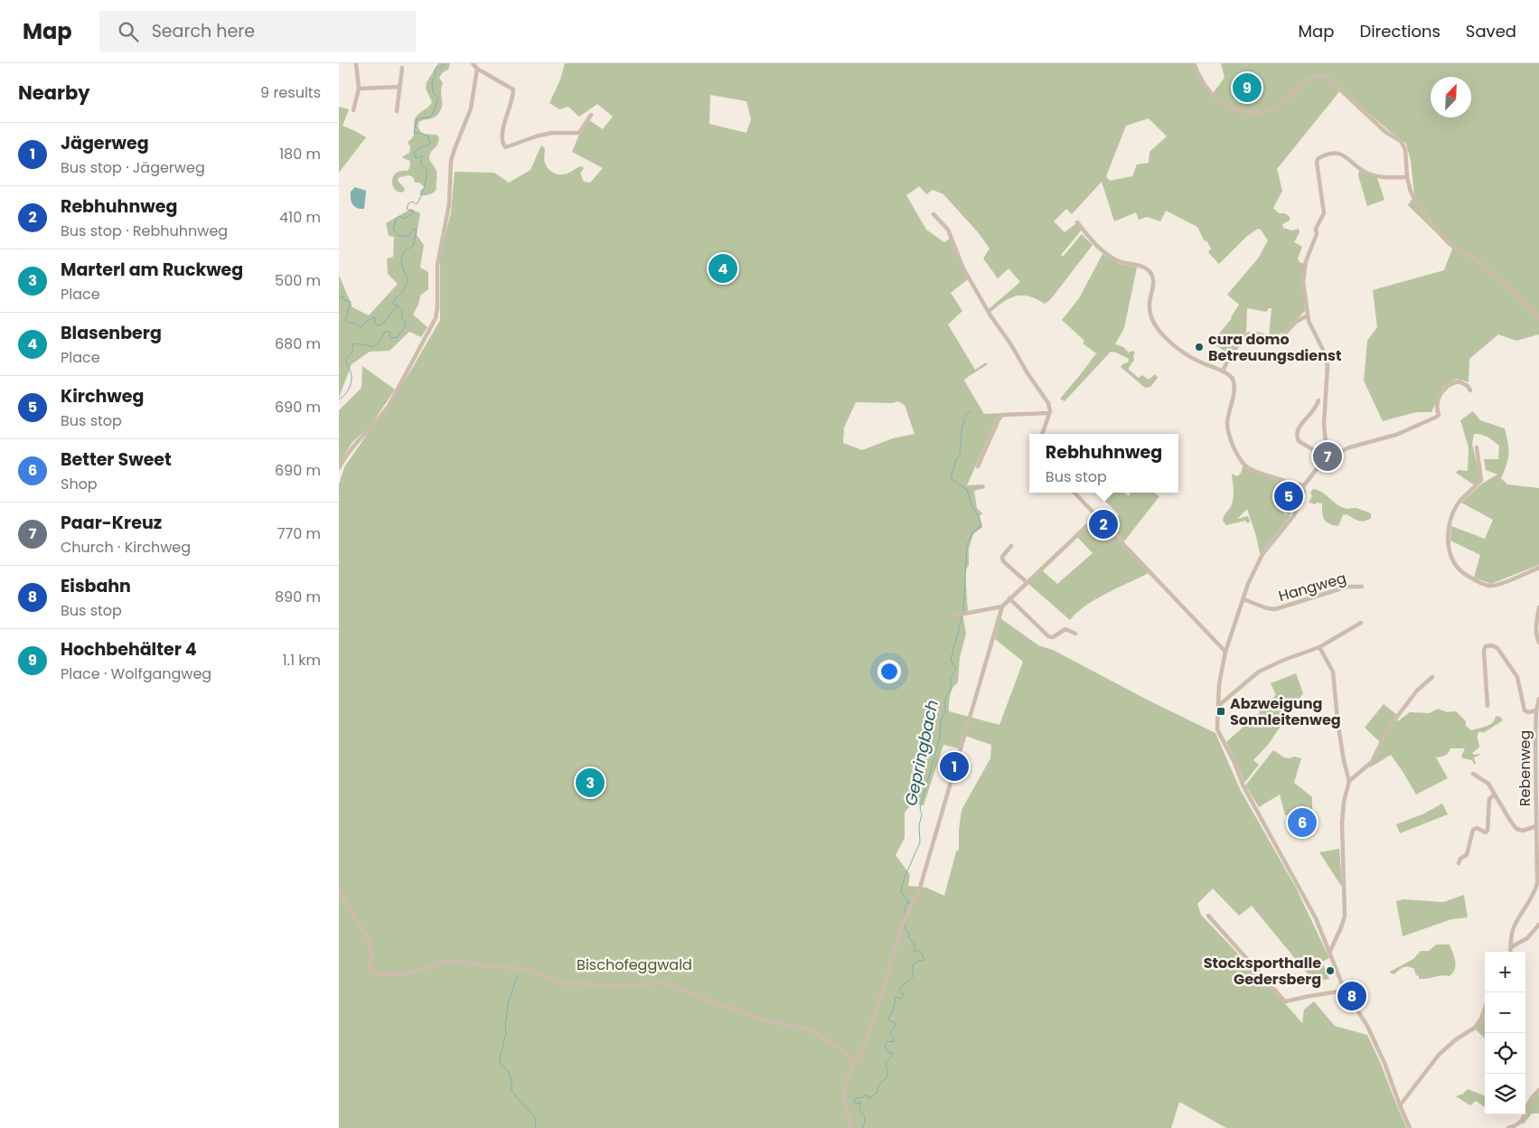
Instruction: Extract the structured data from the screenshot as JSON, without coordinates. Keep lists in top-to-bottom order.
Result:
{
  "streets": {
    "street": ["Hangweg", "Rebenweg"]
  },
  "water": ["Gepringbach"],
  "parks": ["Bischofeggwald"],
  "places": {
    "other": ["cura domo Betreuungsdienst", "Stocksporthalle Gedersberg"],
    "transit": ["Abzweigung Sonnleitenweg"]
  },
  "north": "top right",
  "page": {
    "header": "Map",
    "search": "Search here",
    "nav": ["Map", "Directions", "Saved"],
    "heading": ["Nearby", "9 results"],
    "pins": [
      "9",
      "4",
      "7",
      "5",
      "2",
      "1",
      "3",
      "6",
      "8"
    ],
    "list": [
      {
        "mark": "1",
        "name": "Jägerweg",
        "note": "Bus stop · Jägerweg",
        "value": "180 m"
      },
      {
        "mark": "2",
        "name": "Rebhuhnweg",
        "note": "Bus stop · Rebhuhnweg",
        "value": "410 m"
      },
      {
        "mark": "3",
        "name": "Marterl am Ruckweg",
        "note": "Place",
        "value": "500 m"
      },
      {
        "mark": "4",
        "name": "Blasenberg",
        "note": "Place",
        "value": "680 m"
      },
      {
        "mark": "5",
        "name": "Kirchweg",
        "note": "Bus stop",
        "value": "690 m"
      },
      {
        "mark": "6",
        "name": "Better Sweet",
        "note": "Shop",
        "value": "690 m"
      },
      {
        "mark": "7",
        "name": "Paar-Kreuz",
        "note": "Church · Kirchweg",
        "value": "770 m"
      },
      {
        "mark": "8",
        "name": "Eisbahn",
        "note": "Bus stop",
        "value": "890 m"
      },
      {
        "mark": "9",
        "name": "Hochbehälter 4",
        "note": "Place · Wolfgangweg",
        "value": "1.1 km"
      }
    ],
    "popup": ["Rebhuhnweg", "Bus stop"],
    "map_buttons": ["+", "−"]
  }
}
